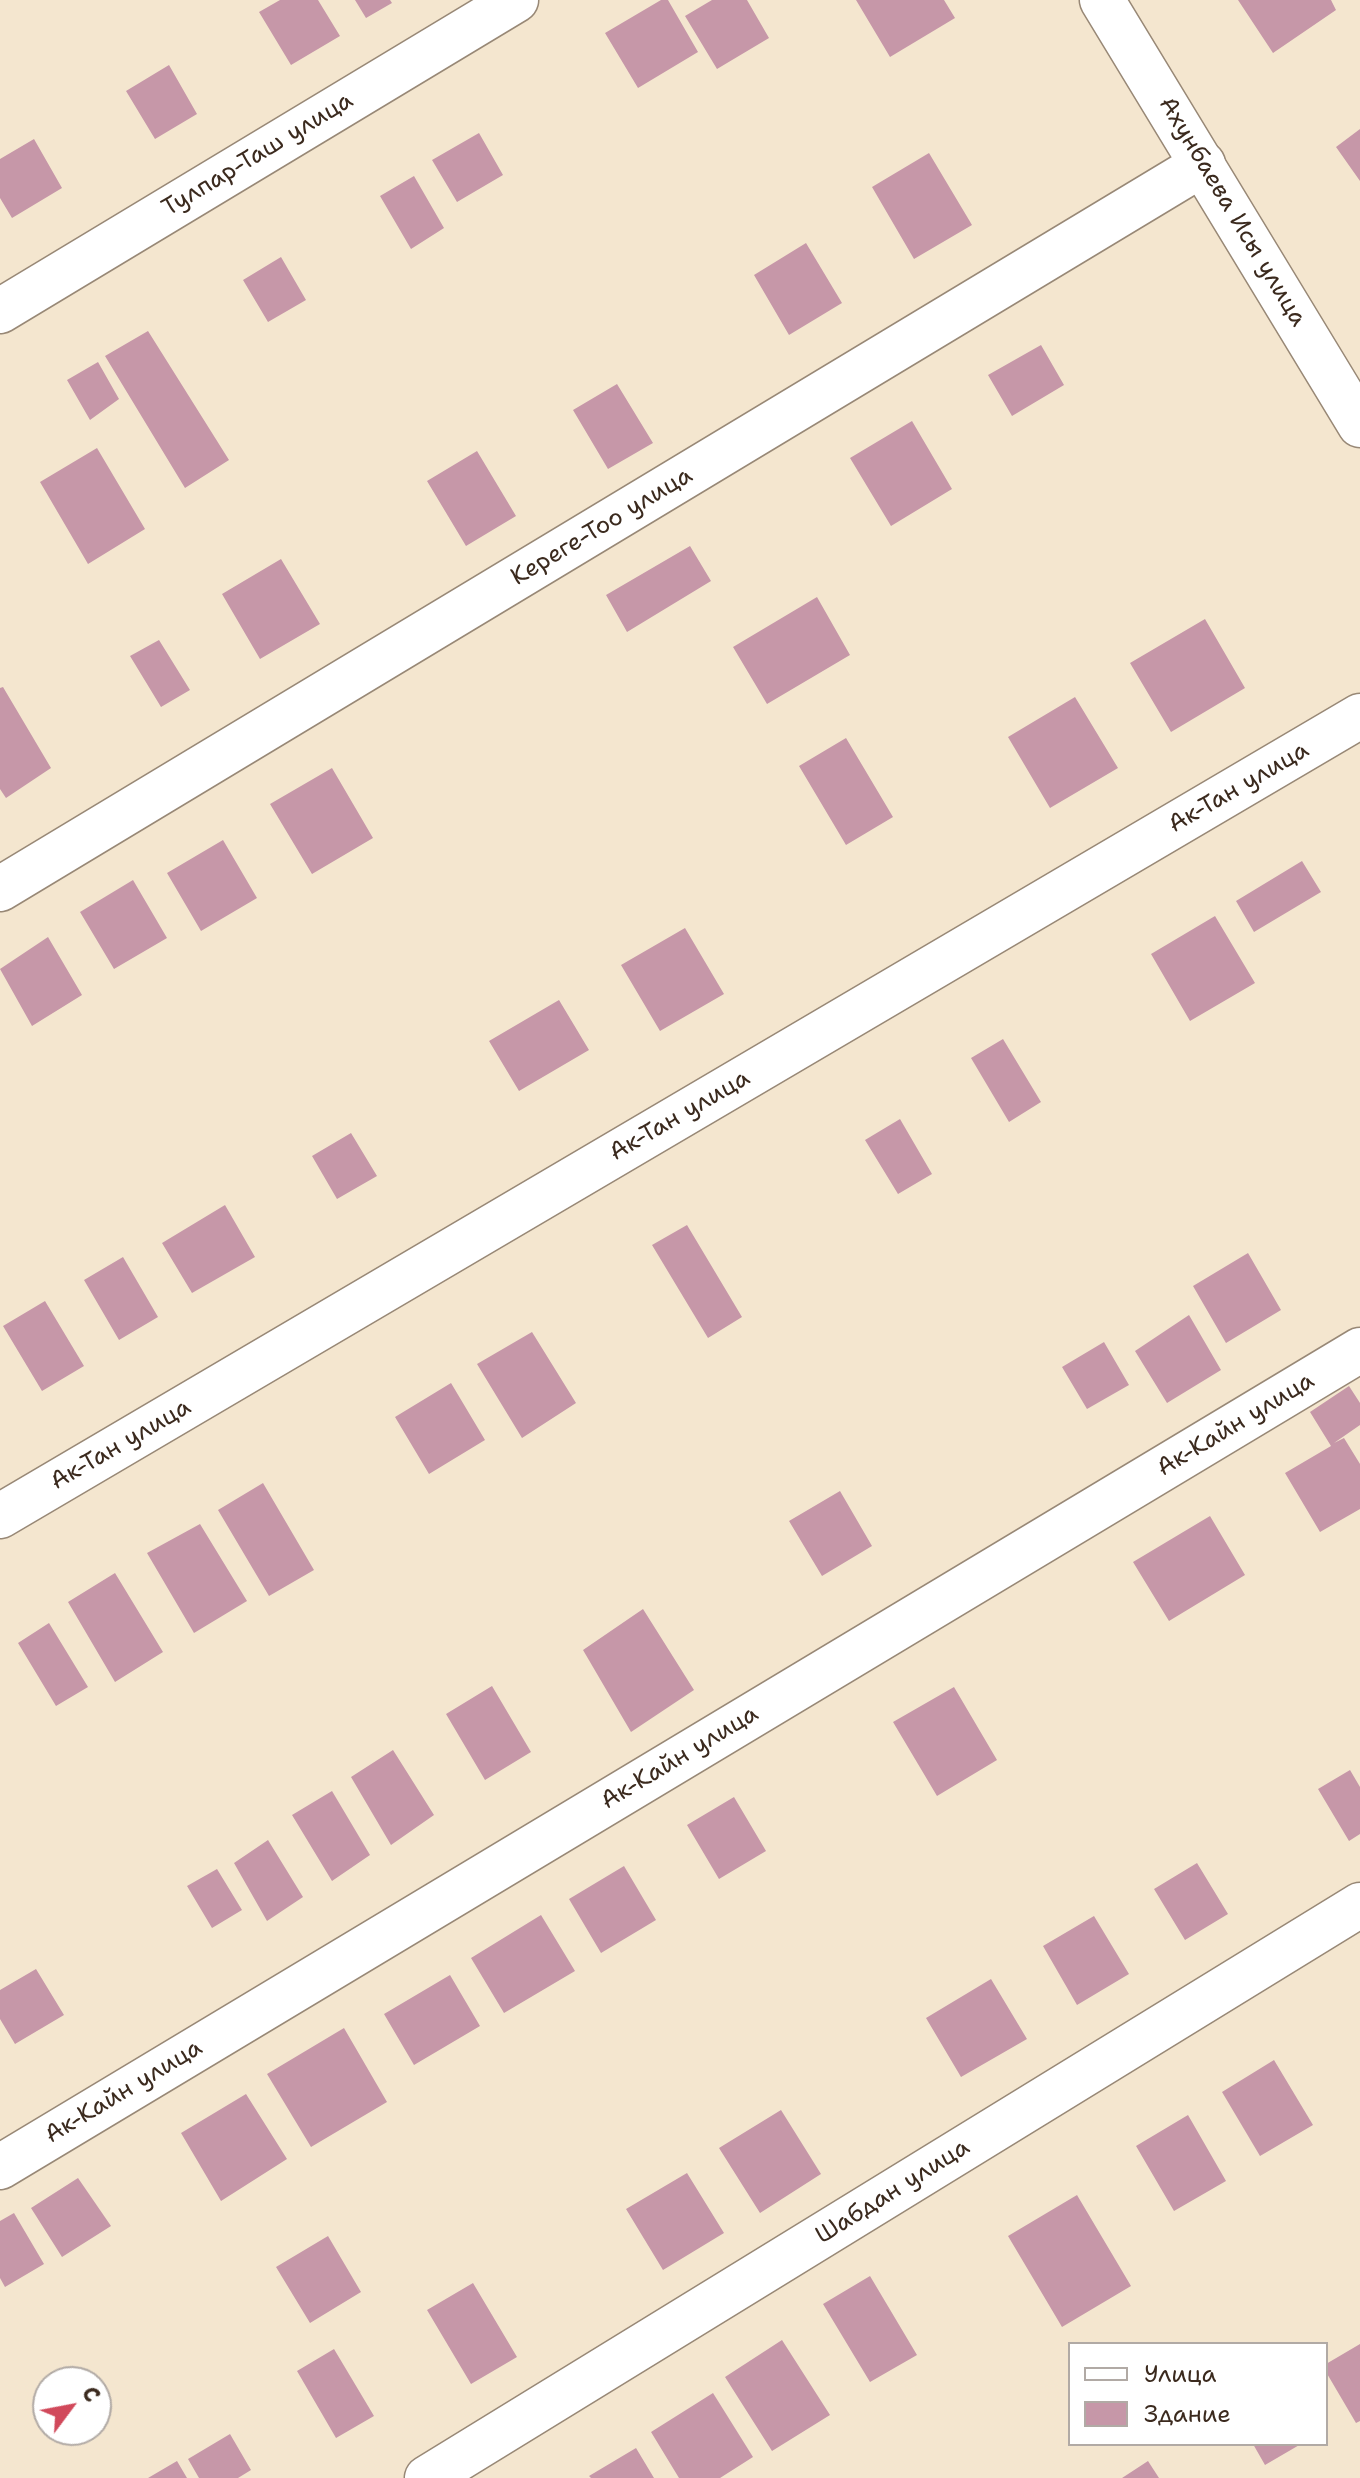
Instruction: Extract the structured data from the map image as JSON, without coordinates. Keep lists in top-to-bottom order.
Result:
{
  "streets": {
    "street": [
      "Тулпар-Таш улица",
      "Ахунбаева Исы улица",
      "Кереге-Тоо улица",
      "Ак-Тан улица",
      "Ак-Кайн улица",
      "Шабдан улица"
    ]
  },
  "crossings": [
    ["Ахунбаева Исы улица", "Кереге-Тоо улица"]
  ],
  "legend": ["Улица", "Здание"],
  "north": "top right"
}
